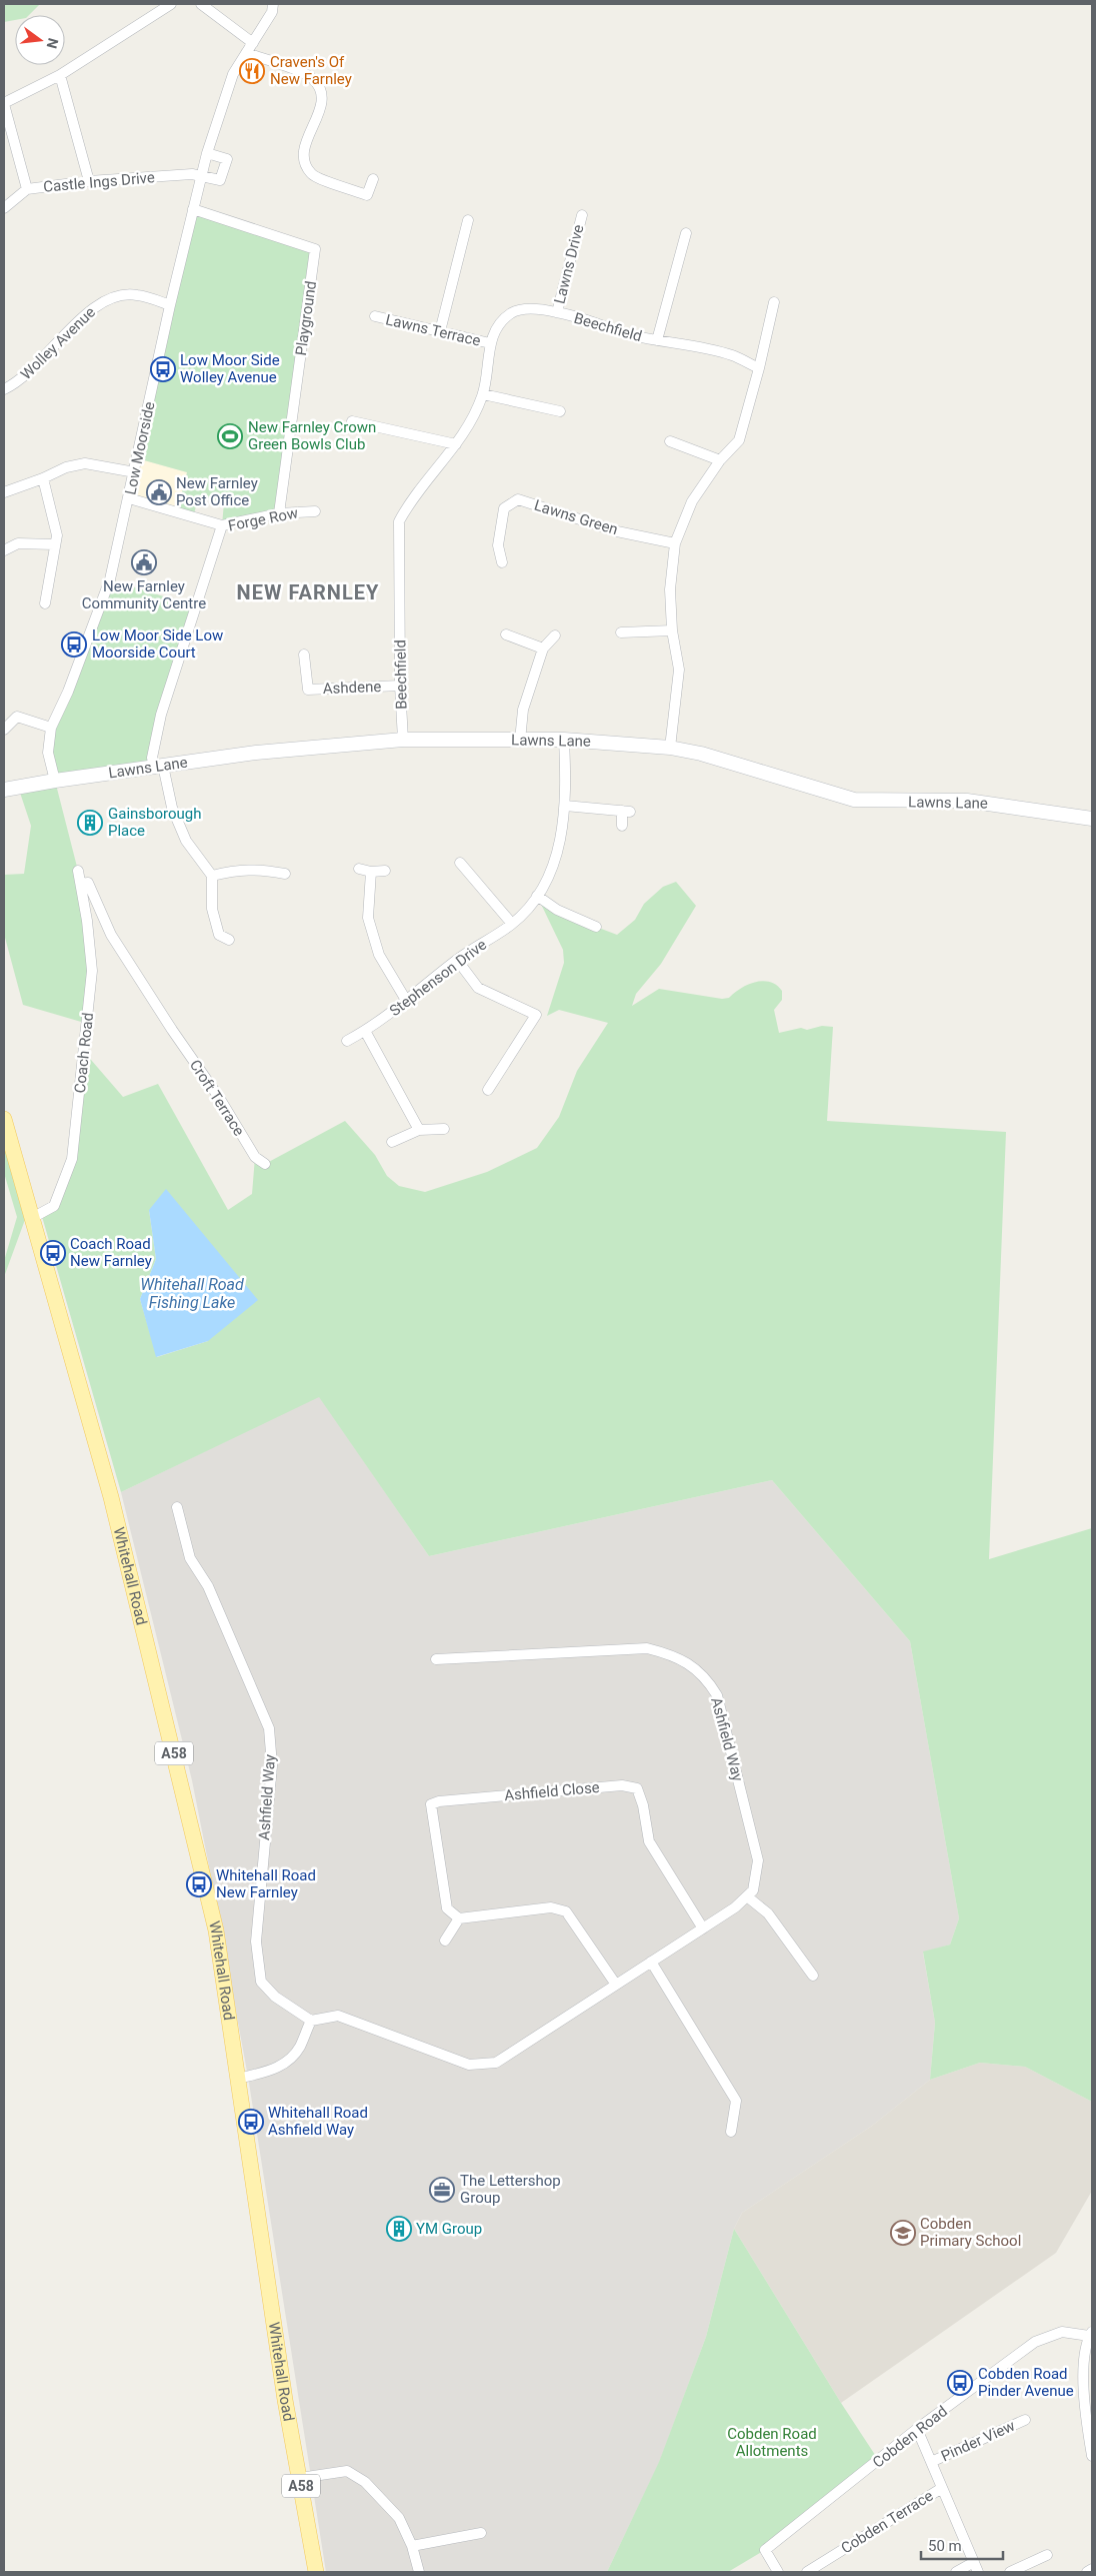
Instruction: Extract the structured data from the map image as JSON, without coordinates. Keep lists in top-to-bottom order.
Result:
{
  "streets": {
    "main road": ["Whitehall Road", "A58"],
    "street": [
      "Castle Ings Drive",
      "Lawns Drive",
      "Playground",
      "Beechfield",
      "Lawns Terrace",
      "Wolley Avenue",
      "Low Moorside",
      "Lawns Green",
      "Forge Row",
      "Ashdene",
      "Lawns Lane",
      "Stephenson Drive",
      "Coach Road",
      "Croft Terrace",
      "Ashfield Way",
      "Ashfield Close",
      "Cobden Road",
      "Pinder View",
      "Cobden Terrace"
    ]
  },
  "crossings": [
    ["Castle Ings Drive", "Low Moorside"],
    ["Lawns Drive", "Beechfield"],
    ["Playground", "Low Moorside"],
    ["Playground", "Forge Row"],
    ["Beechfield", "Lawns Terrace"],
    ["Beechfield", "Ashdene"],
    ["Beechfield", "Lawns Lane"],
    ["Wolley Avenue", "Low Moorside"],
    ["Low Moorside", "Lawns Lane"],
    ["Forge Row", "Lawns Lane"],
    ["Lawns Lane", "Stephenson Drive"],
    ["Coach Road", "Croft Terrace"],
    ["Coach Road", "Whitehall Road"],
    ["Ashfield Way", "Ashfield Close"]
  ],
  "districts": ["NEW FARNLEY"],
  "water": ["Whitehall Road Fishing Lake"],
  "parks": ["Cobden Road Allotments"],
  "places": {
    "restaurant": ["Craven's Of New Farnley"],
    "bus stop": [
      "Low Moor Side Wolley Avenue",
      "Low Moor Side Low Moorside Court",
      "Coach Road New Farnley",
      "Whitehall Road New Farnley",
      "Whitehall Road Ashfield Way",
      "Cobden Road Pinder Avenue"
    ],
    "sports": ["New Farnley Crown Green Bowls Club"],
    "public building": ["New Farnley Post Office", "New Farnley Community Centre"],
    "building": ["Gainsborough Place", "YM Group"],
    "office": ["The Lettershop Group"],
    "school or university": ["Cobden Primary School"]
  },
  "scale_bar": "50 m",
  "north": "right"
}
